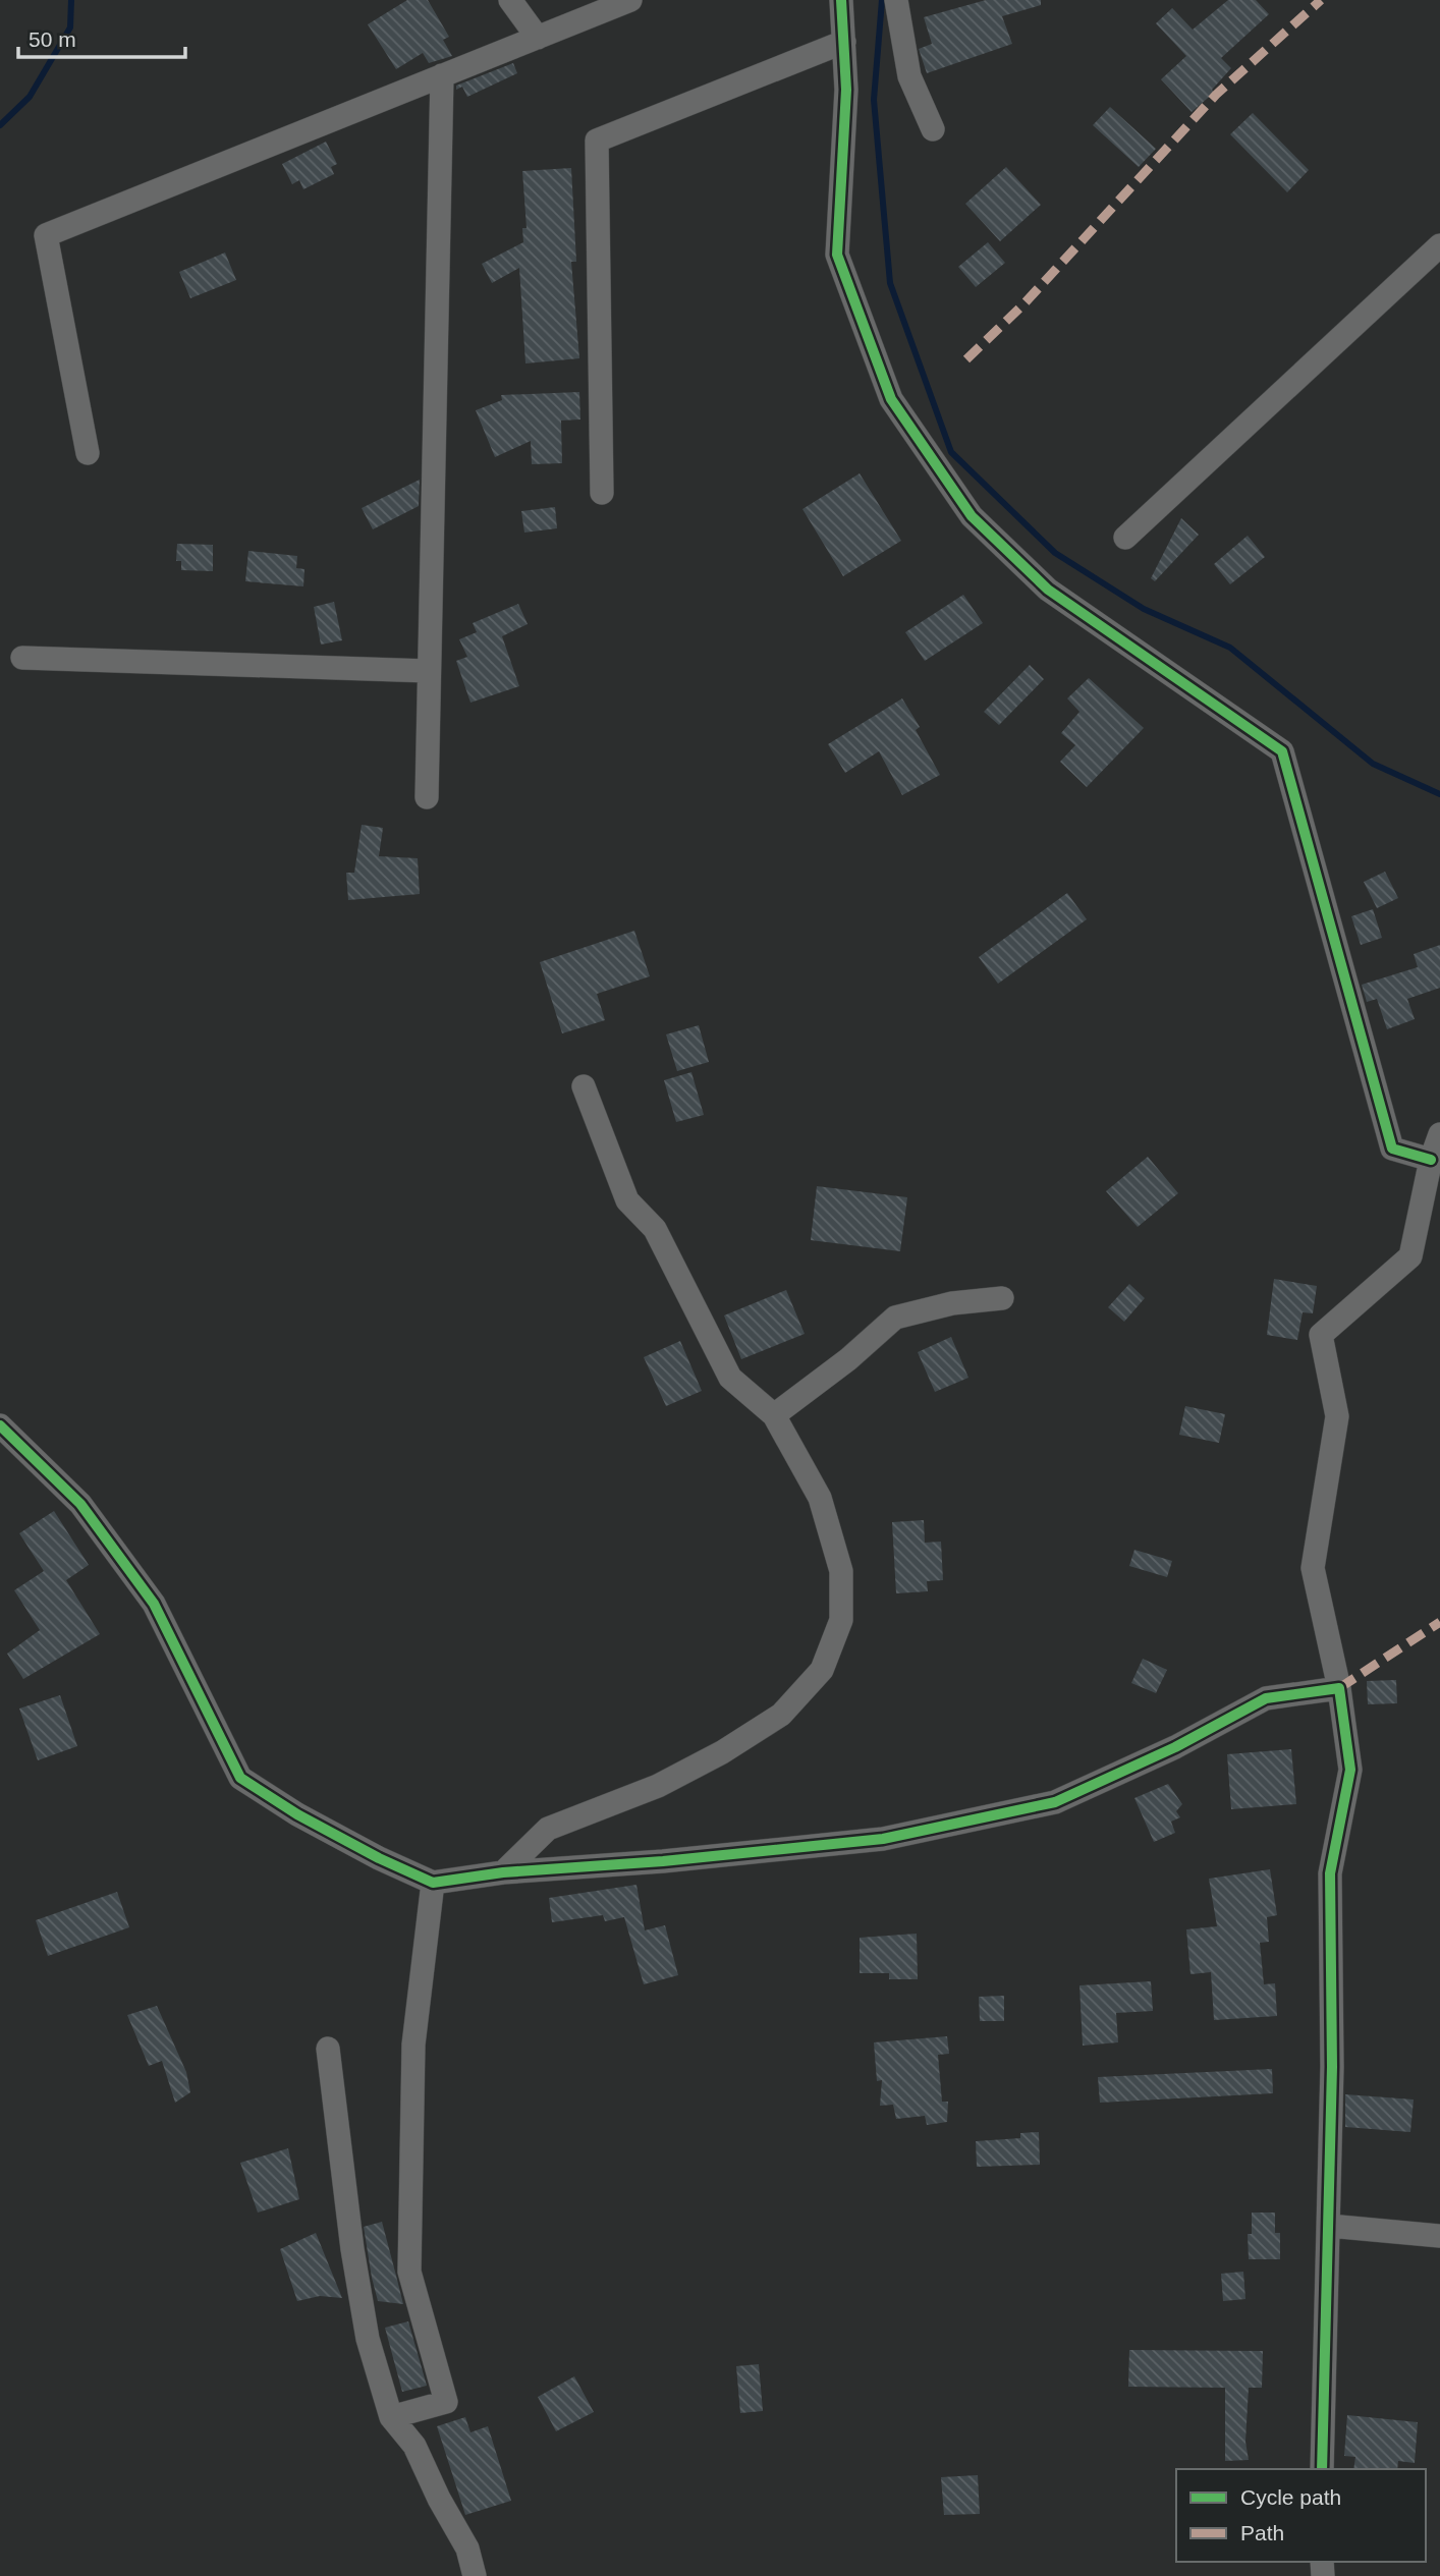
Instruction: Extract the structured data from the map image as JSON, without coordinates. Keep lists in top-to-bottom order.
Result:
{
  "legend": ["Cycle path", "Path"],
  "scale_bar": "50 m"
}
